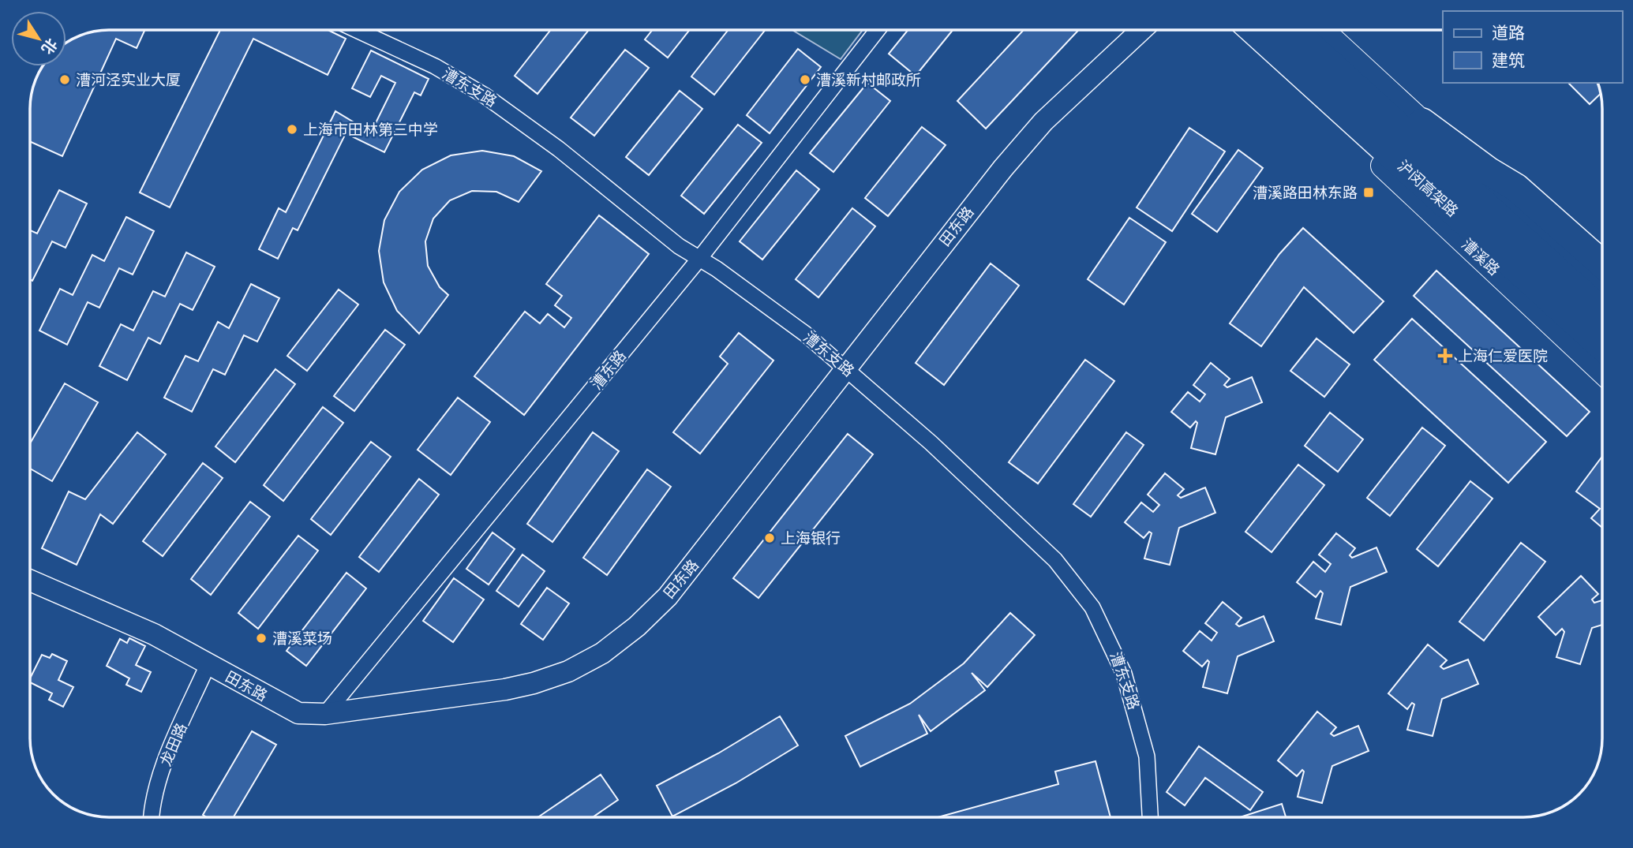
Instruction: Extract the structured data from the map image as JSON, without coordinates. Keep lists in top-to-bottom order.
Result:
{
  "streets": {
    "highway": ["沪闵高架路"],
    "main road": ["漕溪路"],
    "street": [
      "漕东支路",
      "田东路",
      "漕东路",
      "龙田路"
    ]
  },
  "crossings": [
    ["漕东支路", "田东路"],
    ["漕东支路", "漕东路"],
    ["田东路", "漕东路"],
    ["田东路", "龙田路"]
  ],
  "places": {
    "other": [
      "漕河泾实业大厦",
      "漕溪新村邮政所",
      "上海市田林第三中学",
      "上海银行",
      "漕溪菜场"
    ],
    "transit": ["漕溪路田林东路"],
    "health": ["上海仁爱医院"]
  },
  "legend": ["道路", "建筑"],
  "north": "bottom right"
}
